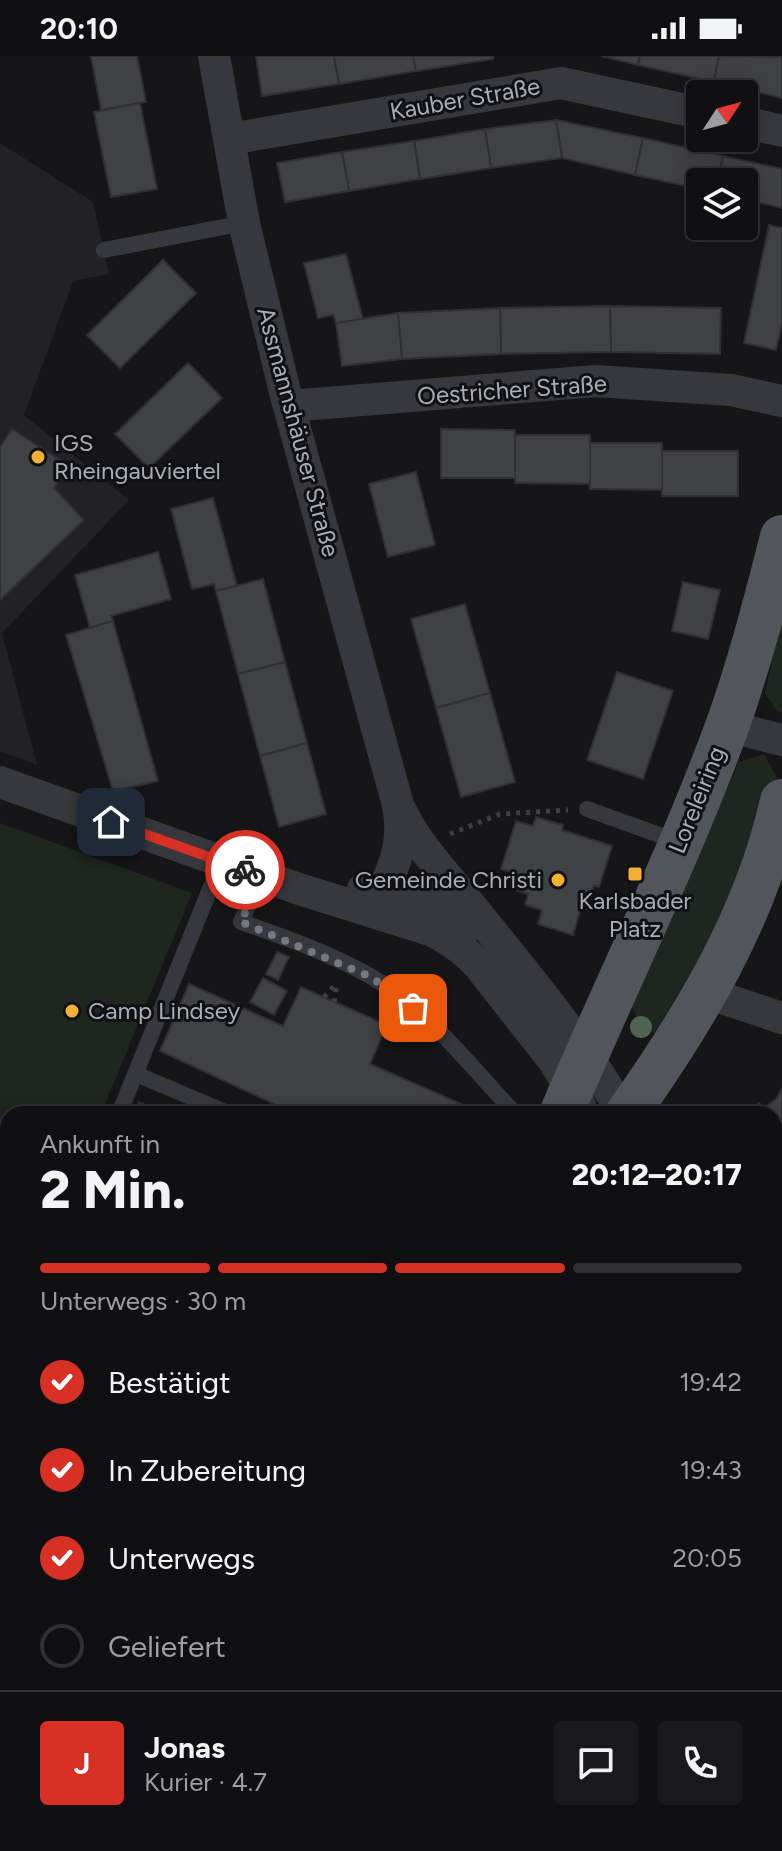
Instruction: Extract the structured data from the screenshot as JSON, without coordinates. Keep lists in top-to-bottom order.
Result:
{
  "streets": {
    "main road": ["Loreleiring"],
    "street": ["Kauber Straße", "Oestricher Straße", "Assmannshäuser Straße"]
  },
  "crossings": [
    ["Kauber Straße", "Assmannshäuser Straße"],
    ["Oestricher Straße", "Assmannshäuser Straße"]
  ],
  "places": {
    "other": ["IGS Rheingauviertel", "Gemeinde Christi", "Camp Lindsey"],
    "transit": ["Karlsbader Platz"]
  },
  "north": "top right",
  "page": {
    "status": "20:10",
    "heading": ["2 Min.", "Ankunft in", "20:12–20:17"],
    "panel": ["Jonas", "Kurier · 4.7"],
    "bar": "Unterwegs · 30 m",
    "list": [
      ["Bestätigt", "19:42"],
      ["In Zubereitung", "19:43"],
      ["Unterwegs", "20:05"],
      "Geliefert"
    ],
    "round": "J"
  }
}
